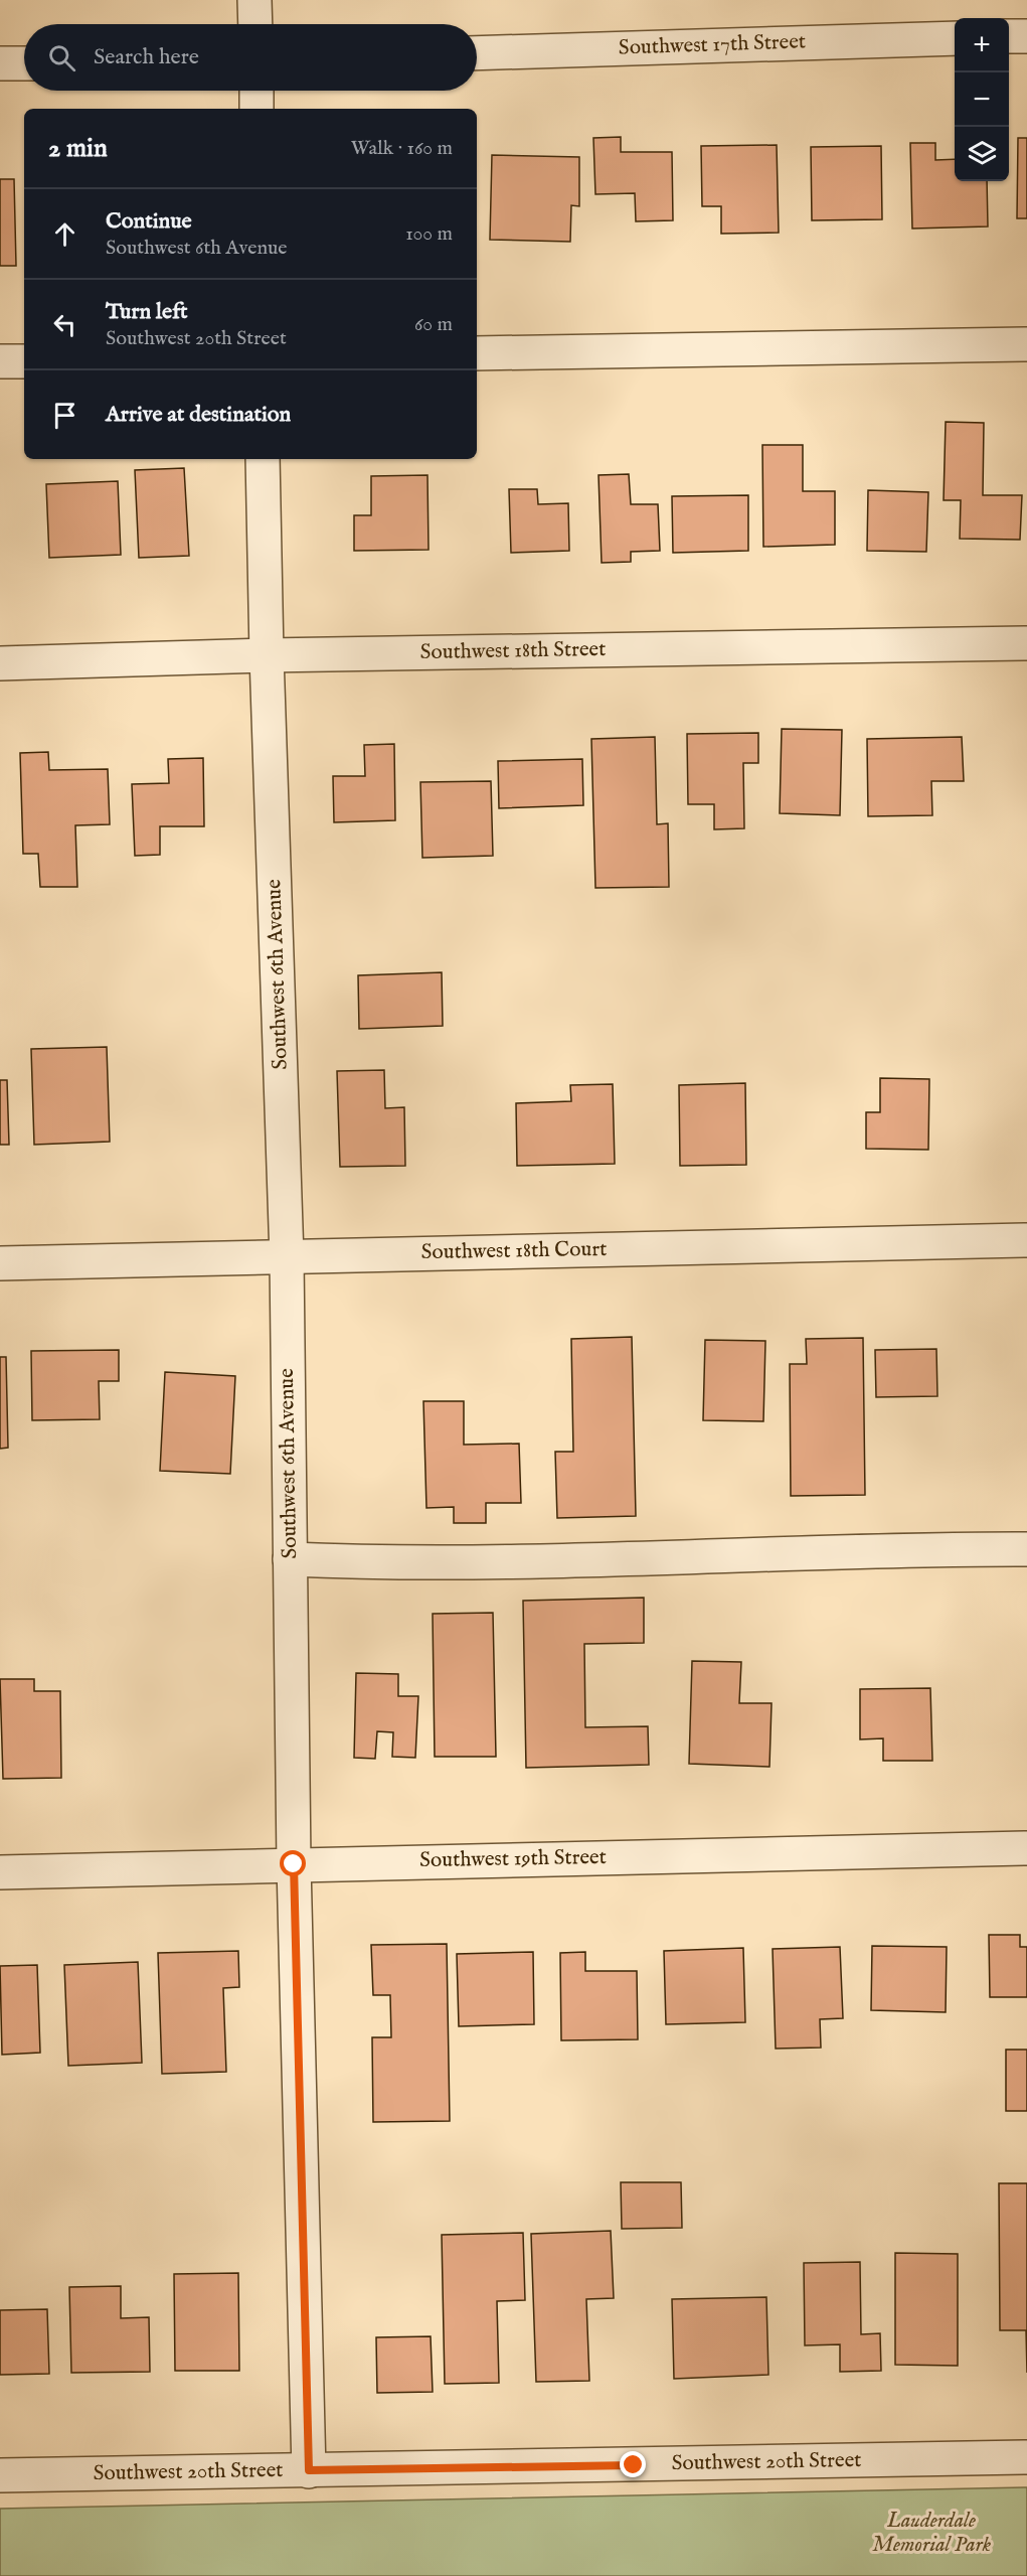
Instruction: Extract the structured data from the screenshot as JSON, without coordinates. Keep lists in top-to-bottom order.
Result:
{
  "streets": {
    "street": [
      "Southwest 17th Street",
      "Southwest 18th Street",
      "Southwest 6th Avenue",
      "Southwest 18th Court",
      "Southwest 19th Street",
      "Southwest 20th Street"
    ]
  },
  "crossings": [
    ["Southwest 18th Street", "Southwest 6th Avenue"],
    ["Southwest 6th Avenue", "Southwest 18th Court"],
    ["Southwest 6th Avenue", "Southwest 19th Street"],
    ["Southwest 6th Avenue", "Southwest 20th Street"]
  ],
  "parks": ["Lauderdale Memorial Park"],
  "page": {
    "map_buttons": ["+", "−"],
    "search": "Search here",
    "heading": ["2 min", "Walk · 160 m"],
    "list": [
      ["Continue", "Southwest 6th Avenue", "100 m"],
      ["Turn left", "Southwest 20th Street", "60 m"],
      "Arrive at destination"
    ]
  }
}
